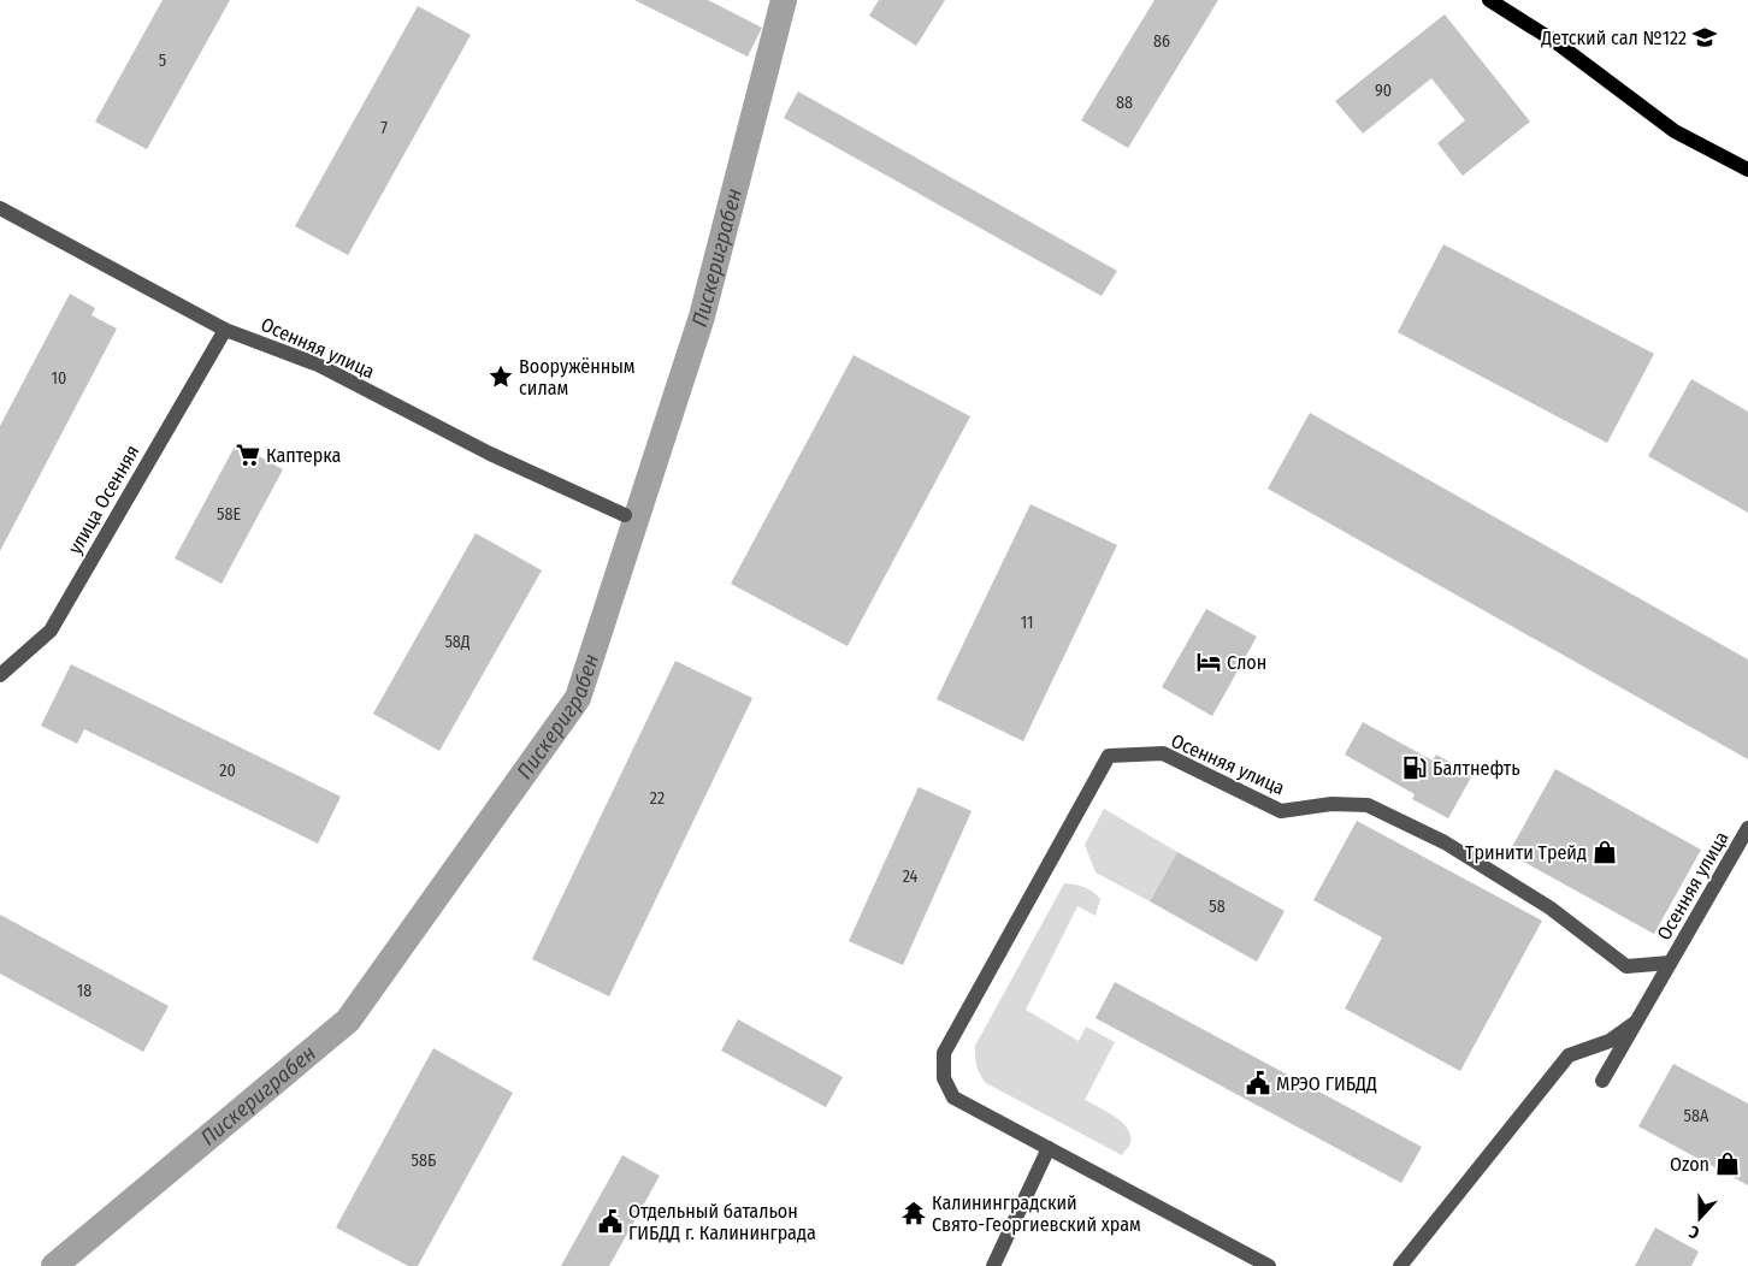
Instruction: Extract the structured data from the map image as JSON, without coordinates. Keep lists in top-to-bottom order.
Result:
{
  "streets": {
    "street": ["Осенняя улица", "улица Осенняя"]
  },
  "crossings": [
    ["Осенняя улица", "улица Осенняя"]
  ],
  "water": ["Пискериграбен"],
  "places": {
    "school or university": ["Детский сал №122"],
    "place": ["Вооружённым силам"],
    "supermarket": ["Каптерка"],
    "hotel": ["Слон"],
    "fuel station": ["Балтнефть"],
    "shop": ["Тринити Трейд", "Ozon"],
    "public building": ["МРЭО ГИБДД", "Отдельный батальон ГИБДД г. Калининграда"],
    "temple": ["Калининградский Свято-Георгиевский храм"]
  },
  "house_numbers": [
    "86",
    "5",
    "90",
    "88",
    "7",
    "10",
    "58Е",
    "11",
    "58Д",
    "20",
    "22",
    "24",
    "58",
    "18",
    "58А",
    "58Б"
  ],
  "north": "bottom"
}
